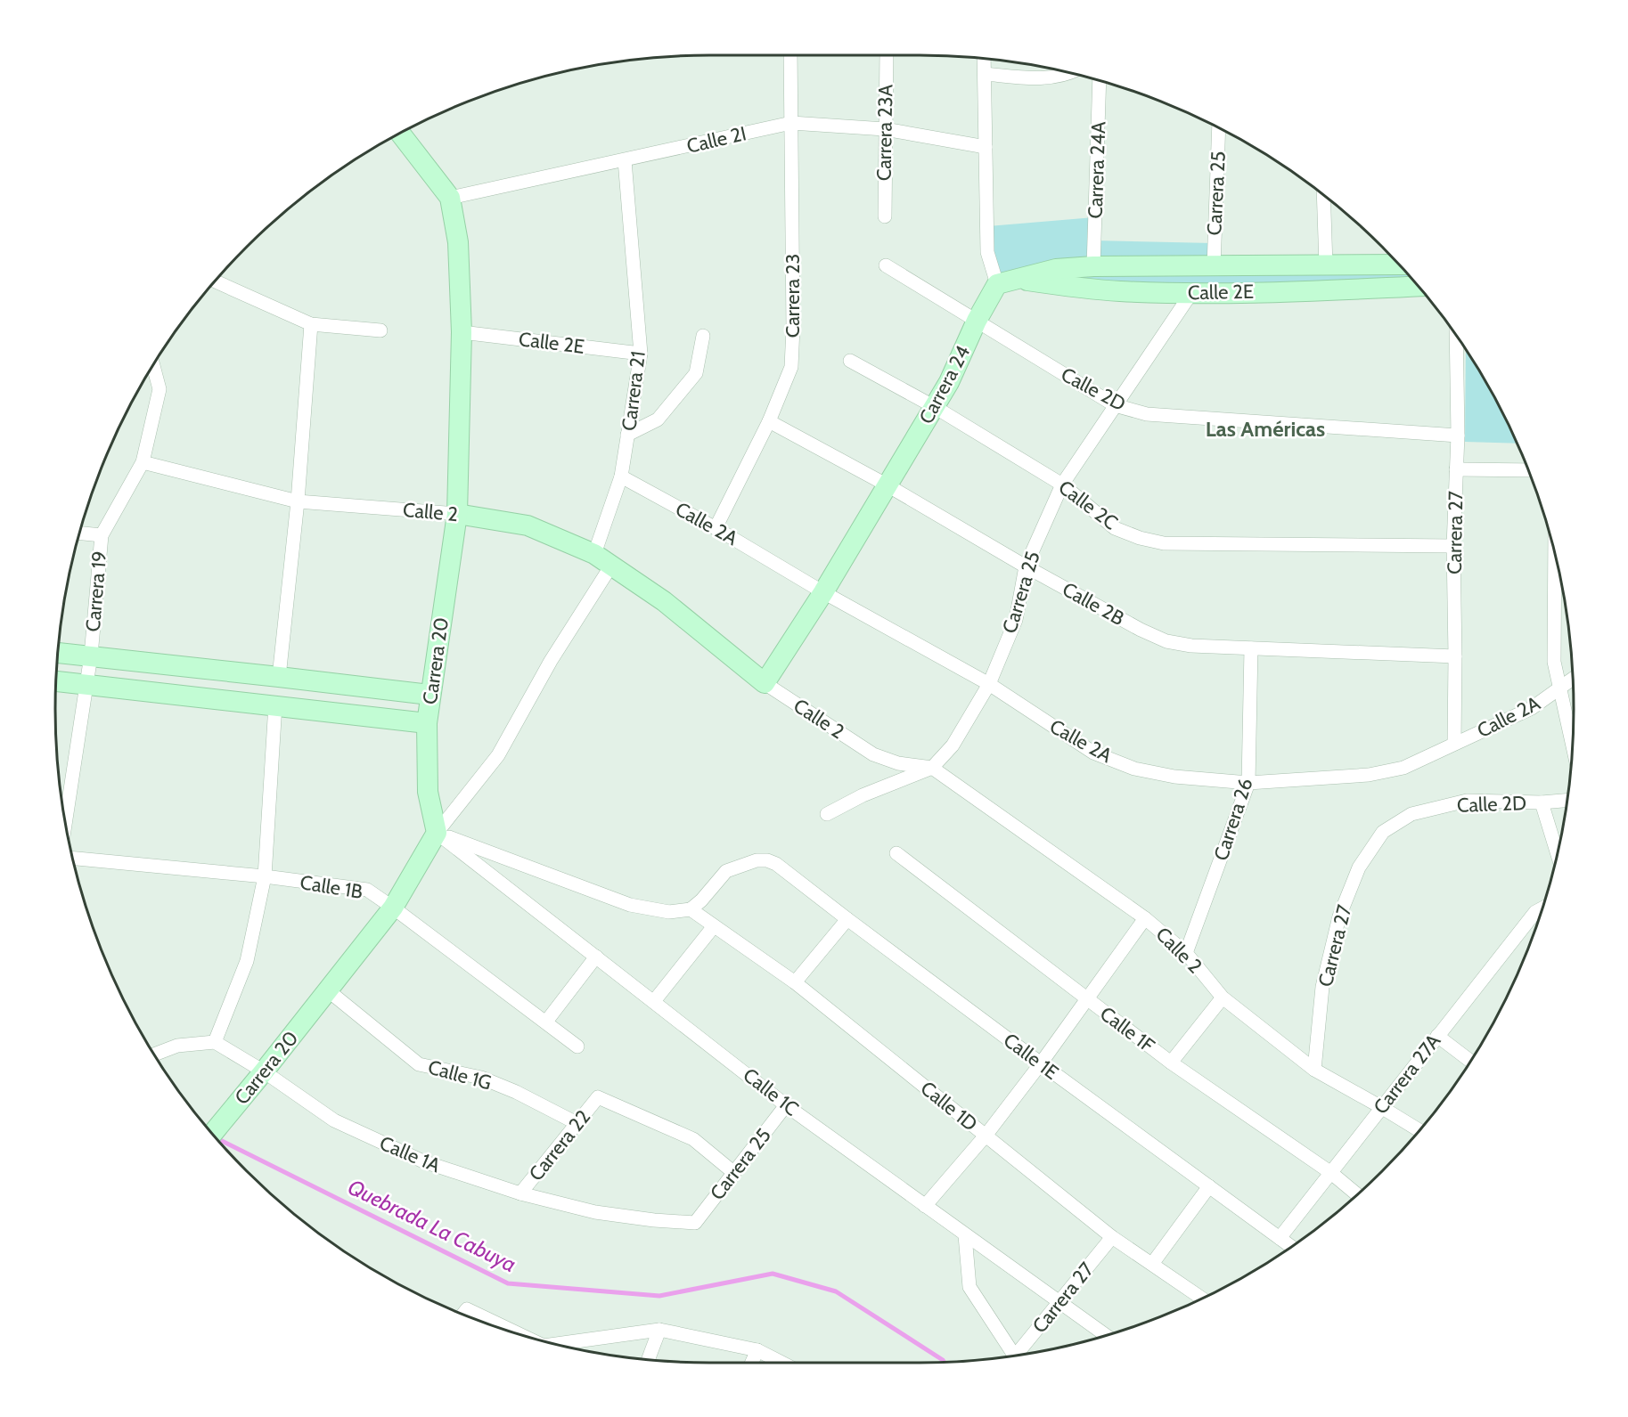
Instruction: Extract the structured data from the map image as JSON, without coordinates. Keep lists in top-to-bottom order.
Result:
{
  "streets": {
    "street": [
      "Carrera 23A",
      "Calle 2I",
      "Carrera 24A",
      "Carrera 25",
      "Calle 2E",
      "Carrera 23",
      "Carrera 24",
      "Calle 2D",
      "Carrera 21",
      "Calle 2C",
      "Calle 2",
      "Calle 2A",
      "Carrera 27",
      "Carrera 19",
      "Calle 2B",
      "Carrera 20",
      "Carrera 26",
      "Calle 1B",
      "Calle 1F",
      "Calle 1E",
      "Carrera 27A",
      "Calle 1G",
      "Calle 1C",
      "Calle 1D",
      "Carrera 22",
      "Calle 1A"
    ]
  },
  "crossings": [
    ["Carrera 23A", "Calle 2I"],
    ["Calle 2I", "Carrera 23"],
    ["Calle 2I", "Carrera 21"],
    ["Calle 2I", "Carrera 20"],
    ["Carrera 24A", "Calle 2E"],
    ["Carrera 25", "Calle 2E"],
    ["Carrera 25", "Calle 2D"],
    ["Carrera 25", "Calle 2C"],
    ["Carrera 25", "Calle 2"],
    ["Carrera 25", "Calle 2A"],
    ["Carrera 25", "Calle 2B"],
    ["Carrera 25", "Calle 1C"],
    ["Carrera 25", "Carrera 22"],
    ["Carrera 25", "Calle 1A"],
    ["Calle 2E", "Carrera 24"],
    ["Calle 2E", "Carrera 21"],
    ["Calle 2E", "Carrera 20"],
    ["Carrera 23", "Calle 2A"],
    ["Carrera 23", "Calle 2B"],
    ["Carrera 24", "Calle 2D"],
    ["Carrera 24", "Calle 2C"],
    ["Carrera 24", "Calle 2"],
    ["Carrera 24", "Calle 2A"],
    ["Carrera 24", "Calle 2B"],
    ["Calle 2D", "Carrera 27"],
    ["Carrera 21", "Calle 2"],
    ["Carrera 21", "Calle 2A"],
    ["Calle 2C", "Carrera 27"],
    ["Calle 2", "Carrera 27"],
    ["Calle 2", "Carrera 19"],
    ["Calle 2", "Carrera 20"],
    ["Calle 2", "Carrera 26"],
    ["Calle 2", "Carrera 27A"],
    ["Calle 2A", "Carrera 27"],
    ["Calle 2A", "Carrera 26"],
    ["Carrera 27", "Calle 2B"],
    ["Carrera 27", "Calle 1C"],
    ["Carrera 27", "Calle 1D"],
    ["Calle 2B", "Carrera 26"],
    ["Carrera 20", "Calle 1B"],
    ["Carrera 20", "Calle 1G"],
    ["Carrera 20", "Calle 1C"],
    ["Carrera 20", "Calle 1A"],
    ["Calle 1F", "Carrera 27A"],
    ["Calle 1E", "Carrera 27A"],
    ["Calle 1E", "Calle 1D"],
    ["Calle 1G", "Carrera 22"],
    ["Carrera 22", "Calle 1A"]
  ],
  "districts": ["Las Américas"],
  "water": ["Quebrada La Cabuya"]
}
